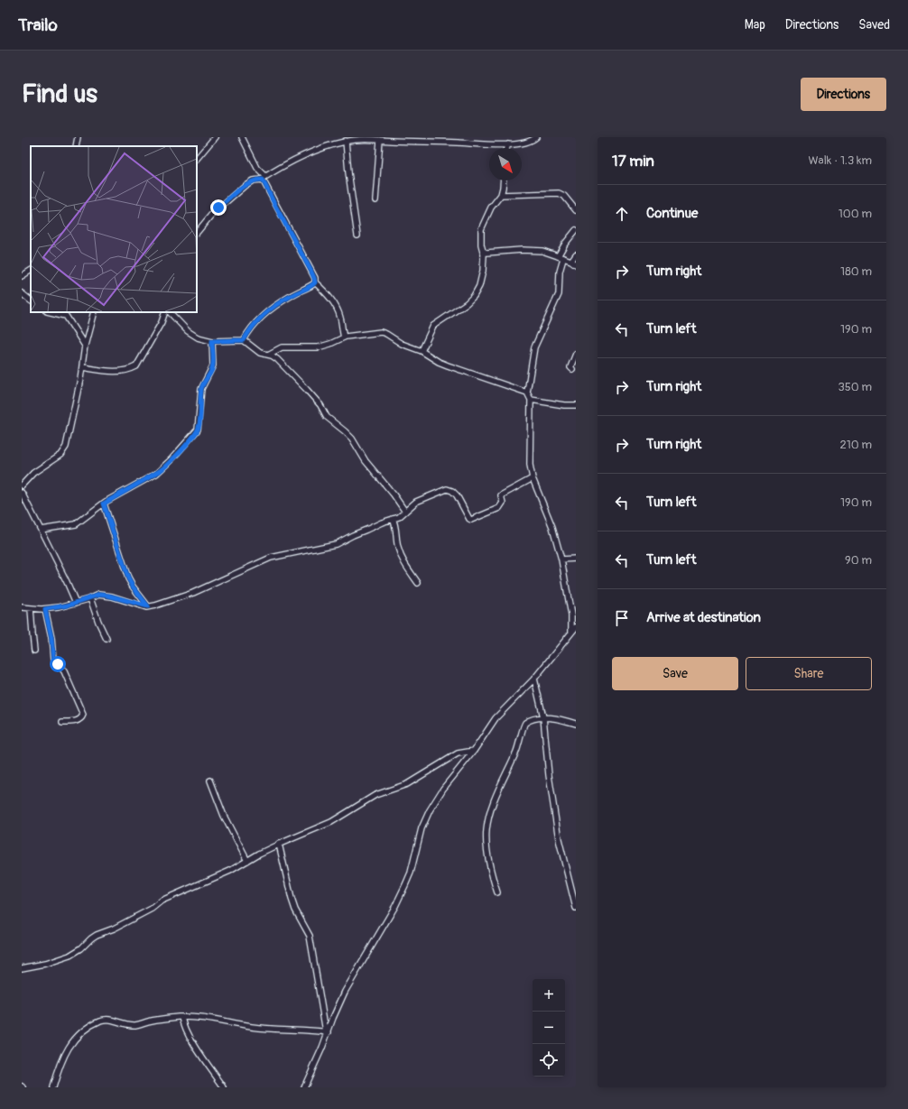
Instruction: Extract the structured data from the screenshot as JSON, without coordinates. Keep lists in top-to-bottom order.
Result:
{
  "north": "bottom right",
  "page": {
    "header": "Trailo",
    "nav": ["Map", "Directions", "Saved"],
    "buttons": [
      "Directions",
      ["Save", "Share"]
    ],
    "title": "Find us",
    "heading": ["17 min", "Walk · 1.3 km"],
    "list": [
      ["Continue", "100 m"],
      ["Turn right", "180 m"],
      ["Turn left", "190 m"],
      ["Turn right", "350 m"],
      ["Turn right", "210 m"],
      ["Turn left", "190 m"],
      ["Turn left", "90 m"],
      "Arrive at destination"
    ],
    "map_buttons": ["+", "−"]
  }
}
